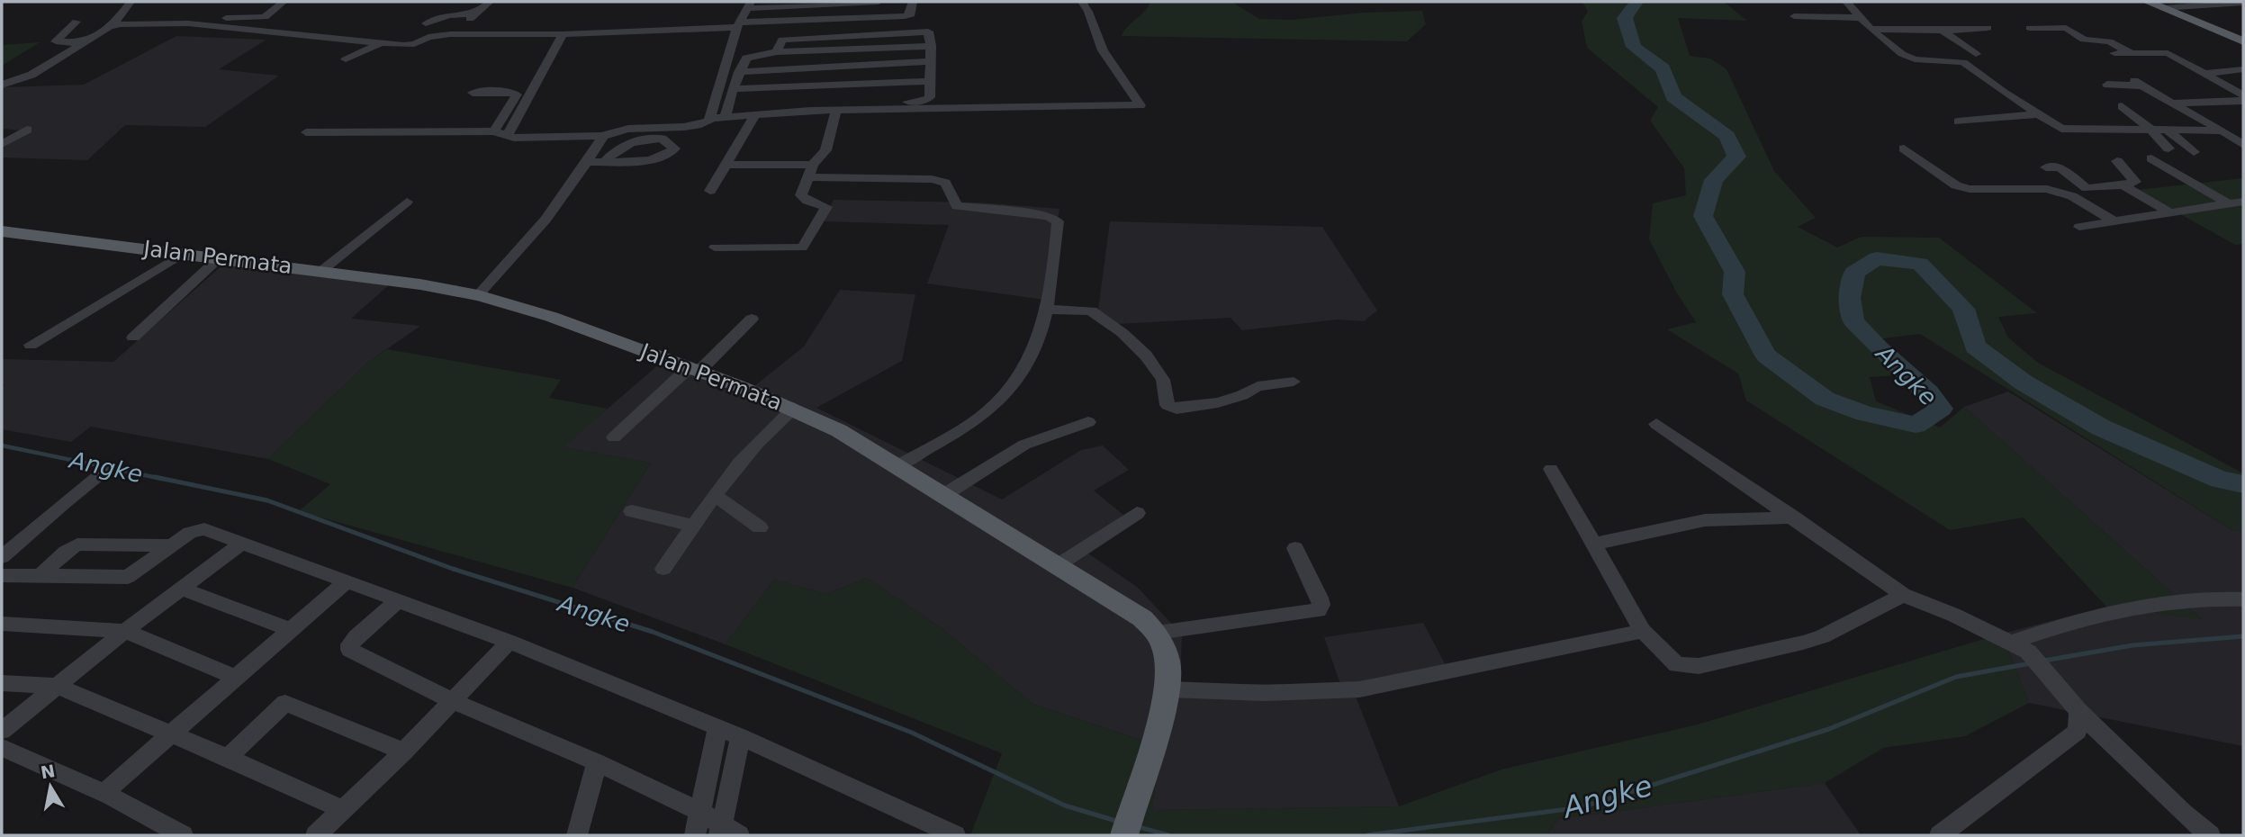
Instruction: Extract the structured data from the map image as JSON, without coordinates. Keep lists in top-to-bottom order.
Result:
{
  "streets": {
    "main road": ["Jalan Permata"]
  },
  "water": ["Angke"],
  "north": "top"
}
